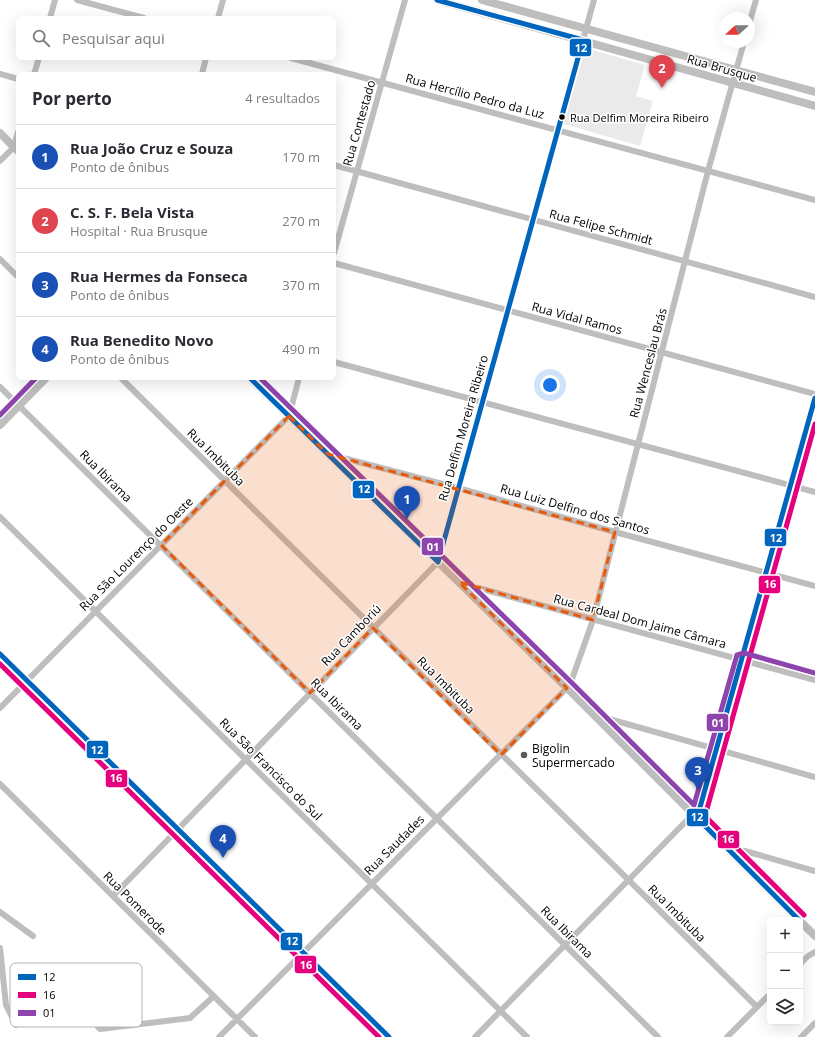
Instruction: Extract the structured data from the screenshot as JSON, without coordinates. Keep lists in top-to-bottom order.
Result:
{
  "streets": {
    "street": [
      "Rua Brusque",
      "Rua Hercílio Pedro da Luz",
      "Rua Contestado",
      "Rua Felipe Schmidt",
      "Rua Vidal Ramos",
      "Rua Wenceslau Brás",
      "Rua Delfim Moreira Ribeiro",
      "Rua Imbituba",
      "Rua Ibirama",
      "Rua Luiz Delfino dos Santos",
      "Rua São Lourenço do Oeste",
      "Rua Cardeal Dom Jaime Câmara",
      "Rua Camboriú",
      "Rua São Francisco do Sul",
      "Rua Saudades",
      "Rua Pomerode"
    ]
  },
  "crossings": [
    ["Rua Brusque", "Rua Wenceslau Brás"],
    ["Rua Brusque", "Rua Delfim Moreira Ribeiro"],
    ["Rua Hercílio Pedro da Luz", "Rua Contestado"],
    ["Rua Hercílio Pedro da Luz", "Rua Wenceslau Brás"],
    ["Rua Hercílio Pedro da Luz", "Rua Delfim Moreira Ribeiro"],
    ["Rua Contestado", "Rua Felipe Schmidt"],
    ["Rua Felipe Schmidt", "Rua Wenceslau Brás"],
    ["Rua Felipe Schmidt", "Rua Delfim Moreira Ribeiro"],
    ["Rua Vidal Ramos", "Rua Wenceslau Brás"],
    ["Rua Vidal Ramos", "Rua Delfim Moreira Ribeiro"],
    ["Rua Wenceslau Brás", "Rua Luiz Delfino dos Santos"],
    ["Rua Wenceslau Brás", "Rua Cardeal Dom Jaime Câmara"],
    ["Rua Wenceslau Brás", "Rua Saudades"],
    ["Rua Delfim Moreira Ribeiro", "Rua Luiz Delfino dos Santos"],
    ["Rua Delfim Moreira Ribeiro", "Rua Camboriú"],
    ["Rua Imbituba", "Rua São Lourenço do Oeste"],
    ["Rua Imbituba", "Rua Camboriú"],
    ["Rua Imbituba", "Rua Saudades"],
    ["Rua Ibirama", "Rua São Lourenço do Oeste"],
    ["Rua Ibirama", "Rua Camboriú"],
    ["Rua Ibirama", "Rua Saudades"],
    ["Rua São Lourenço do Oeste", "Rua São Francisco do Sul"],
    ["Rua Camboriú", "Rua São Francisco do Sul"],
    ["Rua Camboriú", "Rua Pomerode"],
    ["Rua São Francisco do Sul", "Rua Saudades"],
    ["Rua Saudades", "Rua Pomerode"]
  ],
  "places": ["Rua Delfim Moreira Ribeiro", "Bigolin Supermercado"],
  "lines": ["transit line 12", "transit line 01", "transit line 16"],
  "legend": ["12", "16", "01"],
  "north": "left",
  "page": {
    "search": "Pesquisar aqui",
    "pins": [
      "2",
      "1",
      "3",
      "4"
    ],
    "heading": ["Por perto", "4 resultados"],
    "list": [
      {
        "mark": "1",
        "name": "Rua João Cruz e Souza",
        "note": "Ponto de ônibus",
        "value": "170 m"
      },
      {
        "mark": "2",
        "name": "C. S. F. Bela Vista",
        "note": "Hospital · Rua Brusque",
        "value": "270 m"
      },
      {
        "mark": "3",
        "name": "Rua Hermes da Fonseca",
        "note": "Ponto de ônibus",
        "value": "370 m"
      },
      {
        "mark": "4",
        "name": "Rua Benedito Novo",
        "note": "Ponto de ônibus",
        "value": "490 m"
      }
    ],
    "map_buttons": ["+", "−"]
  }
}
